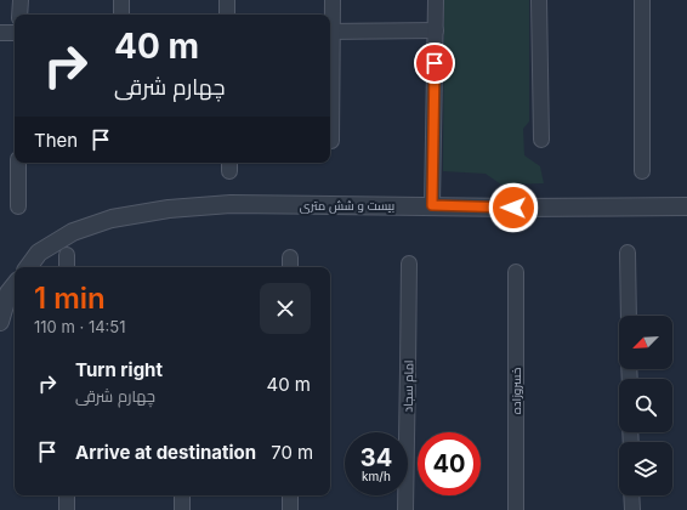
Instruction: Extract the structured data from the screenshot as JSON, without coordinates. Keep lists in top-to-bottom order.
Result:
{
  "streets": {
    "street": ["بیست و شش متری", "امام سجاد", "خسروزاده"]
  },
  "north": "bottom left",
  "page": {
    "turn": ["40 m", "چهارم شرقی"],
    "then": "Then",
    "heading": ["1 min", "110 m · 14:51"],
    "list": [
      {
        "name": "Turn right",
        "note": "چهارم شرقی",
        "value": "40 m"
      },
      {
        "name": "Arrive at destination",
        "value": "70 m"
      }
    ],
    "speed": "34 km/h",
    "limit": "40"
  }
}
